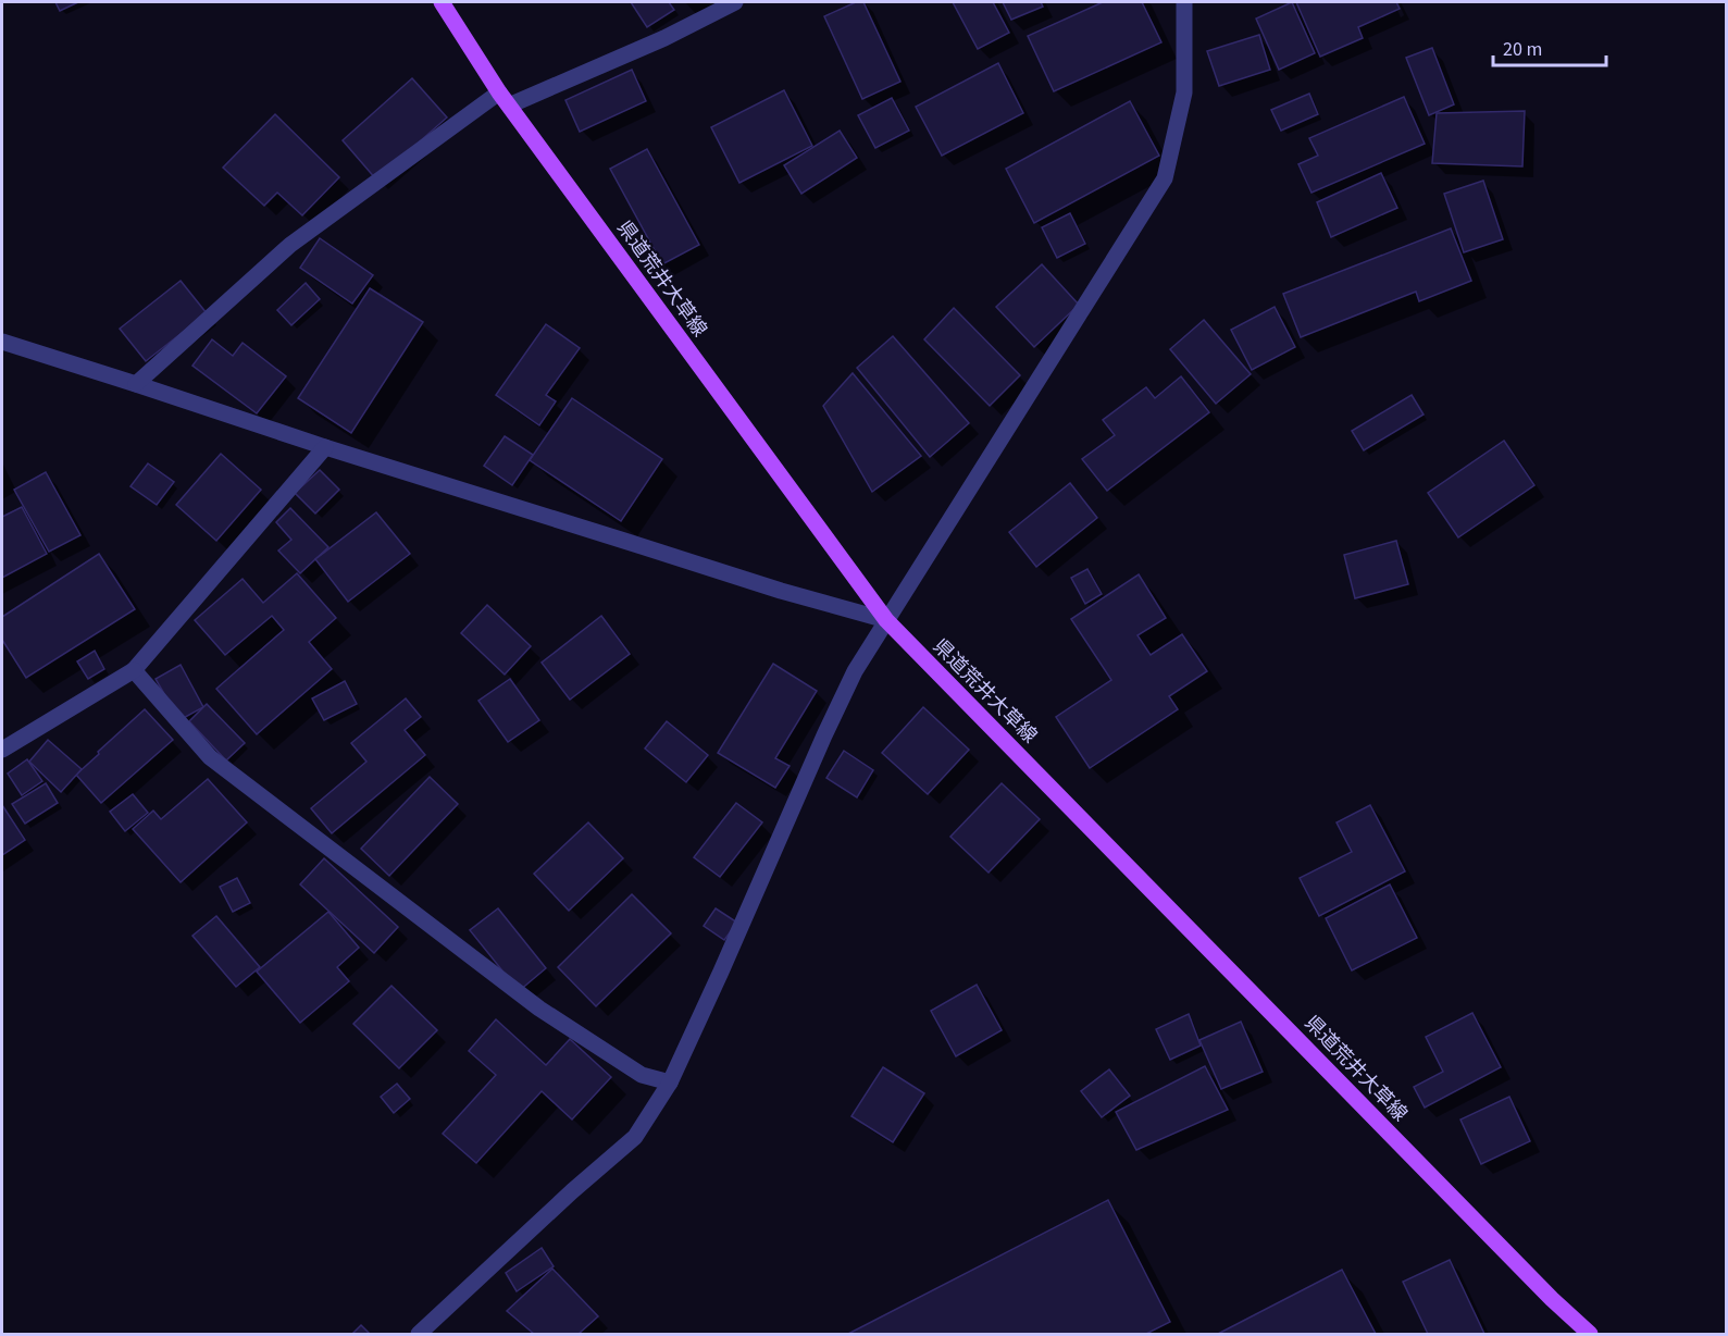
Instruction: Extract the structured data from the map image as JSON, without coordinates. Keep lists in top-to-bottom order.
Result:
{
  "streets": {
    "main road": ["県道荒井大草線"]
  },
  "scale_bar": "20 m"
}
